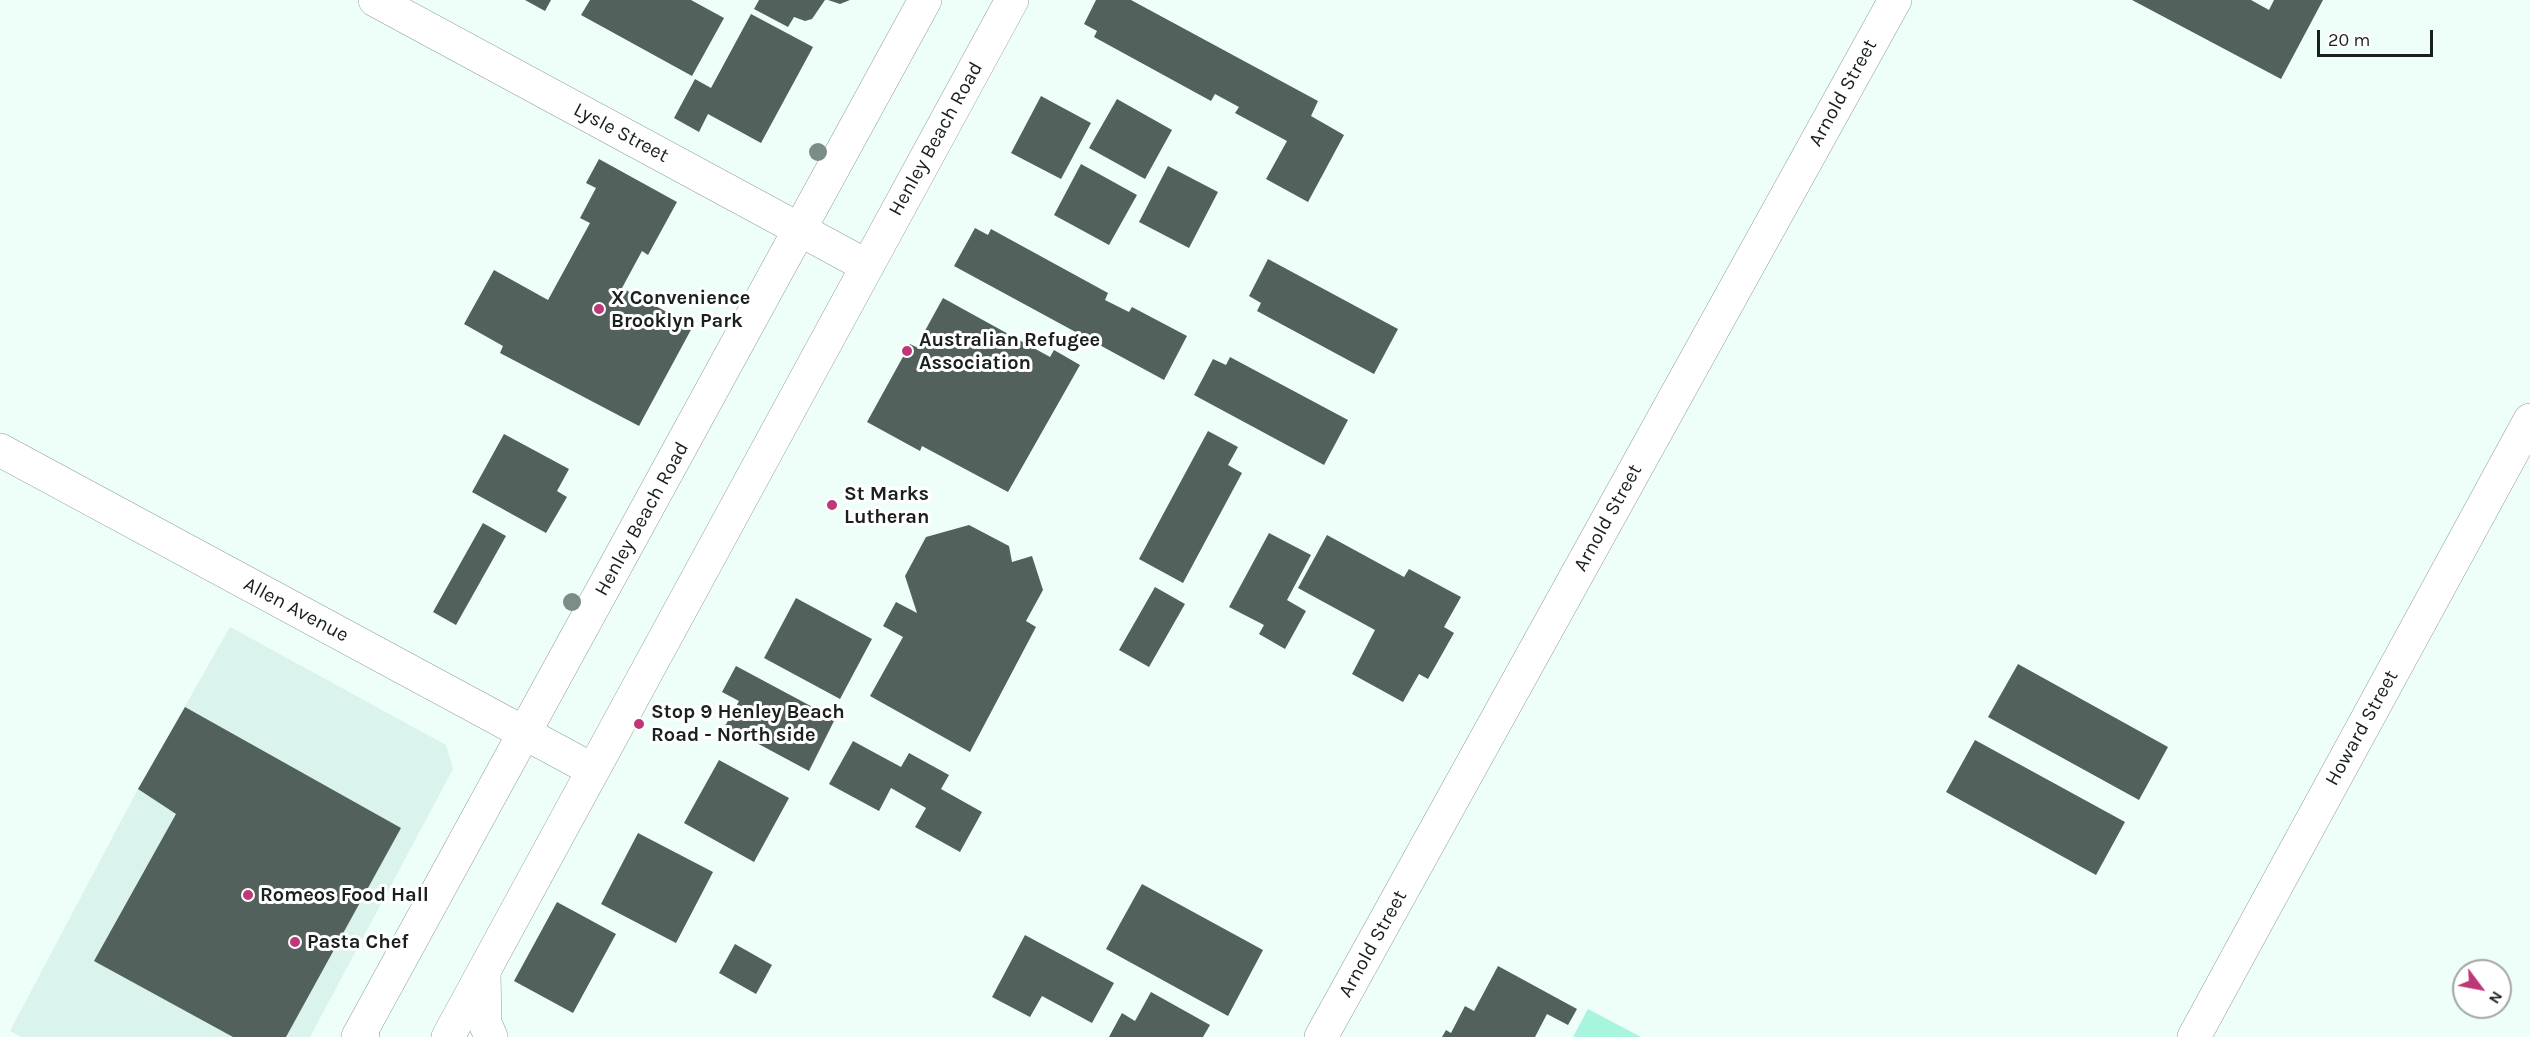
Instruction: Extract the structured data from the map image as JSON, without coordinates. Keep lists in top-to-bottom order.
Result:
{
  "streets": {
    "street": [
      "Arnold Street",
      "Lysle Street",
      "Henley Beach Road",
      "Allen Avenue",
      "Howard Street"
    ]
  },
  "crossings": [
    ["Lysle Street", "Henley Beach Road"],
    ["Henley Beach Road", "Allen Avenue"]
  ],
  "places": [
    "X Convenience Brooklyn Park",
    "Australian Refugee Association",
    "St Marks Lutheran",
    "Stop 9 Henley Beach Road - North side",
    "Romeos Food Hall",
    "Pasta Chef"
  ],
  "scale_bar": "20 m",
  "north": "bottom right"
}
